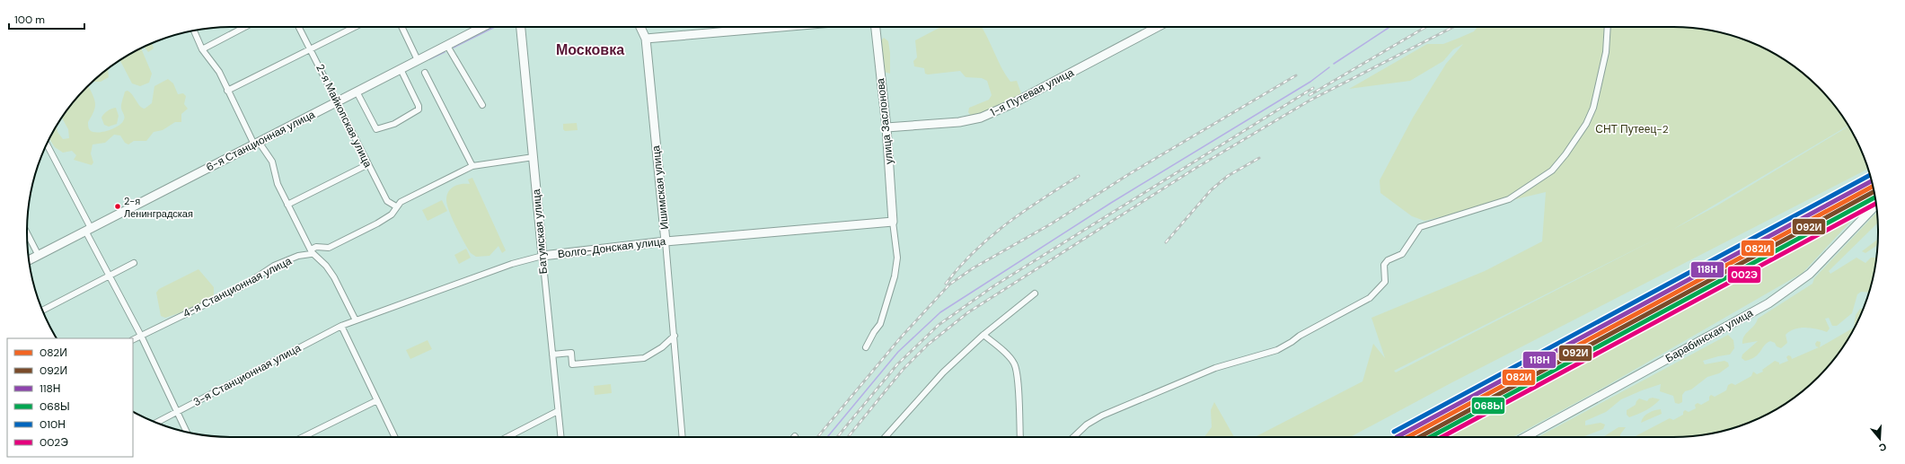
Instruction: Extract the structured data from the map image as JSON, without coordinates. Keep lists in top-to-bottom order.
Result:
{
  "streets": {
    "street": [
      "1-я Путевая улица",
      "2-я Майкопская улица",
      "улица Заслонова",
      "6-я Станционная улица",
      "Ишимская улица",
      "Батумская улица",
      "Волго-Донская улица",
      "4-я Станционная улица",
      "Барабинская улица",
      "3-я Станционная улица"
    ]
  },
  "crossings": [
    ["1-я Путевая улица", "улица Заслонова"],
    ["2-я Майкопская улица", "6-я Станционная улица"],
    ["2-я Майкопская улица", "4-я Станционная улица"],
    ["улица Заслонова", "Волго-Донская улица"],
    ["Ишимская улица", "Волго-Донская улица"],
    ["Батумская улица", "Волго-Донская улица"],
    ["Батумская улица", "4-я Станционная улица"],
    ["Волго-Донская улица", "3-я Станционная улица"]
  ],
  "districts": ["Московка"],
  "parks": ["СНТ Путеец-2"],
  "places": ["2-я Ленинградская"],
  "lines": [
    "transit line 010Н",
    "transit line 118Н",
    "transit line 082И",
    "transit line 092И",
    "transit line 068Ы",
    "transit line 002Э"
  ],
  "legend": [
    "082И",
    "092И",
    "118Н",
    "068Ы",
    "010Н",
    "002Э"
  ],
  "scale_bar": "100 m",
  "north": "bottom"
}
